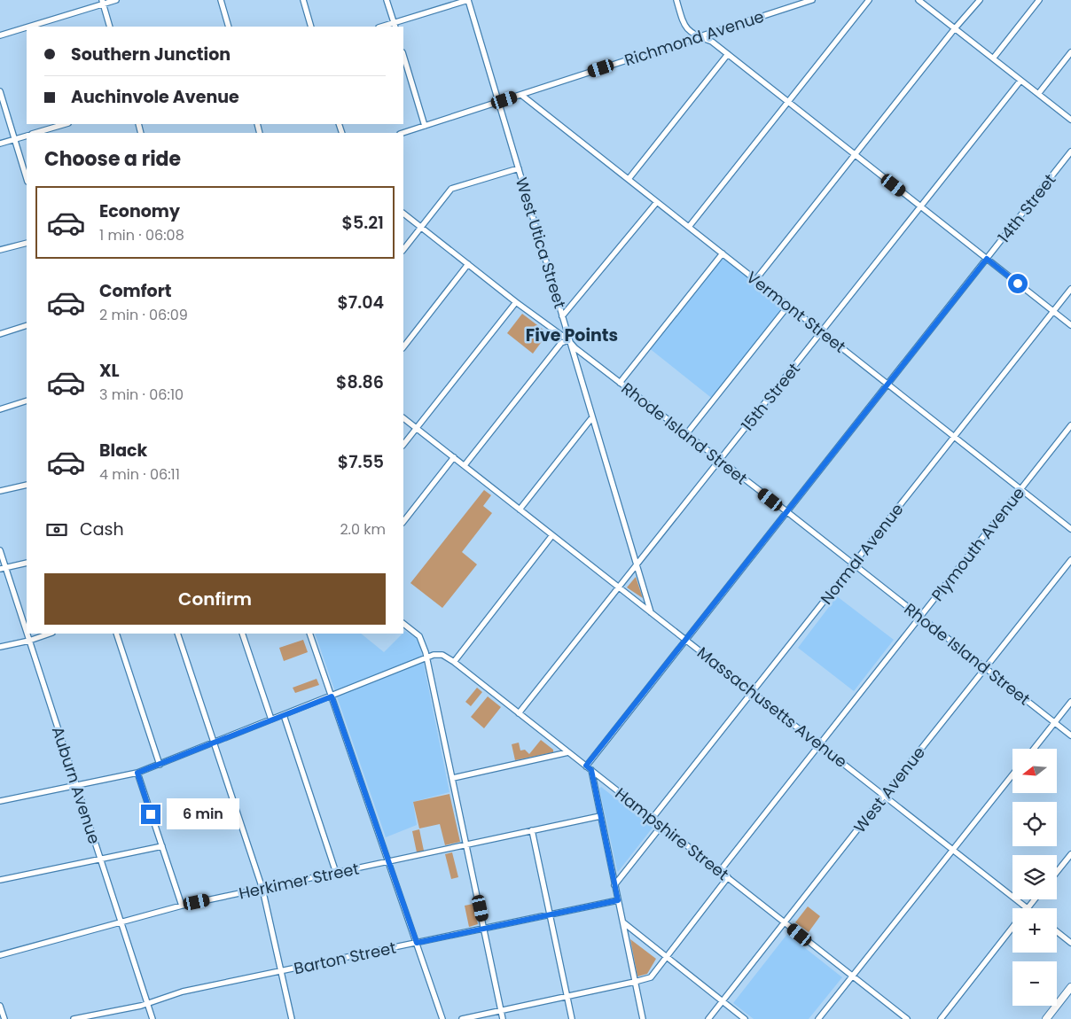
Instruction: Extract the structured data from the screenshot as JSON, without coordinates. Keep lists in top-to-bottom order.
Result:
{
  "streets": {
    "street": [
      "Richmond Avenue",
      "14th Street",
      "West Utica Street",
      "Vermont Street",
      "15th Street",
      "Rhode Island Street",
      "Plymouth Avenue",
      "Normal Avenue",
      "Massachusetts Avenue",
      "Auburn Avenue",
      "West Avenue",
      "Hampshire Street",
      "Herkimer Street",
      "Barton Street"
    ]
  },
  "crossings": [
    ["Richmond Avenue", "West Utica Street"],
    ["Richmond Avenue", "Vermont Street"],
    ["14th Street", "Vermont Street"],
    ["14th Street", "Rhode Island Street"],
    ["14th Street", "Massachusetts Avenue"],
    ["14th Street", "Hampshire Street"],
    ["West Utica Street", "15th Street"],
    ["West Utica Street", "Rhode Island Street"],
    ["West Utica Street", "Massachusetts Avenue"],
    ["Vermont Street", "15th Street"],
    ["Vermont Street", "Plymouth Avenue"],
    ["Vermont Street", "Normal Avenue"],
    ["15th Street", "Rhode Island Street"],
    ["15th Street", "Massachusetts Avenue"],
    ["15th Street", "Hampshire Street"],
    ["Rhode Island Street", "Plymouth Avenue"],
    ["Rhode Island Street", "Normal Avenue"],
    ["Rhode Island Street", "West Avenue"],
    ["Plymouth Avenue", "Massachusetts Avenue"],
    ["Plymouth Avenue", "Hampshire Street"],
    ["Normal Avenue", "Massachusetts Avenue"],
    ["Normal Avenue", "Hampshire Street"],
    ["Massachusetts Avenue", "West Avenue"],
    ["Auburn Avenue", "Herkimer Street"],
    ["Auburn Avenue", "Barton Street"],
    ["West Avenue", "Hampshire Street"]
  ],
  "districts": ["Five Points"],
  "north": "left",
  "page": {
    "banner": ["Southern Junction", "Auchinvole Avenue"],
    "heading": "Choose a ride",
    "list": [
      {
        "name": "Economy",
        "note": "1 min · 06:08",
        "value": "$5.21"
      },
      {
        "name": "Comfort",
        "note": "2 min · 06:09",
        "value": "$7.04"
      },
      {
        "name": "XL",
        "note": "3 min · 06:10",
        "value": "$8.86"
      },
      {
        "name": "Black",
        "note": "4 min · 06:11",
        "value": "$7.55"
      }
    ],
    "pay": ["Cash", "2.0 km"],
    "buttons": "Confirm",
    "map_buttons": ["+", "−"],
    "bubble": "6 min"
  }
}
